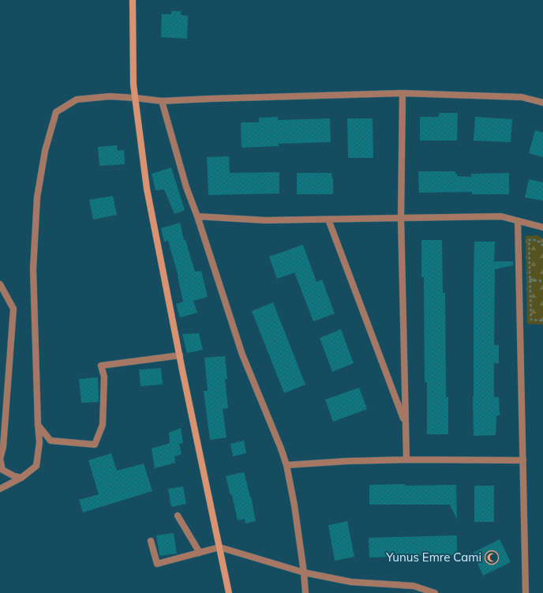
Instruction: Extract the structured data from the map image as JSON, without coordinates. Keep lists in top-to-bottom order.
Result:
{
  "places": {
    "mosque": ["Yunus Emre Cami"]
  }
}
